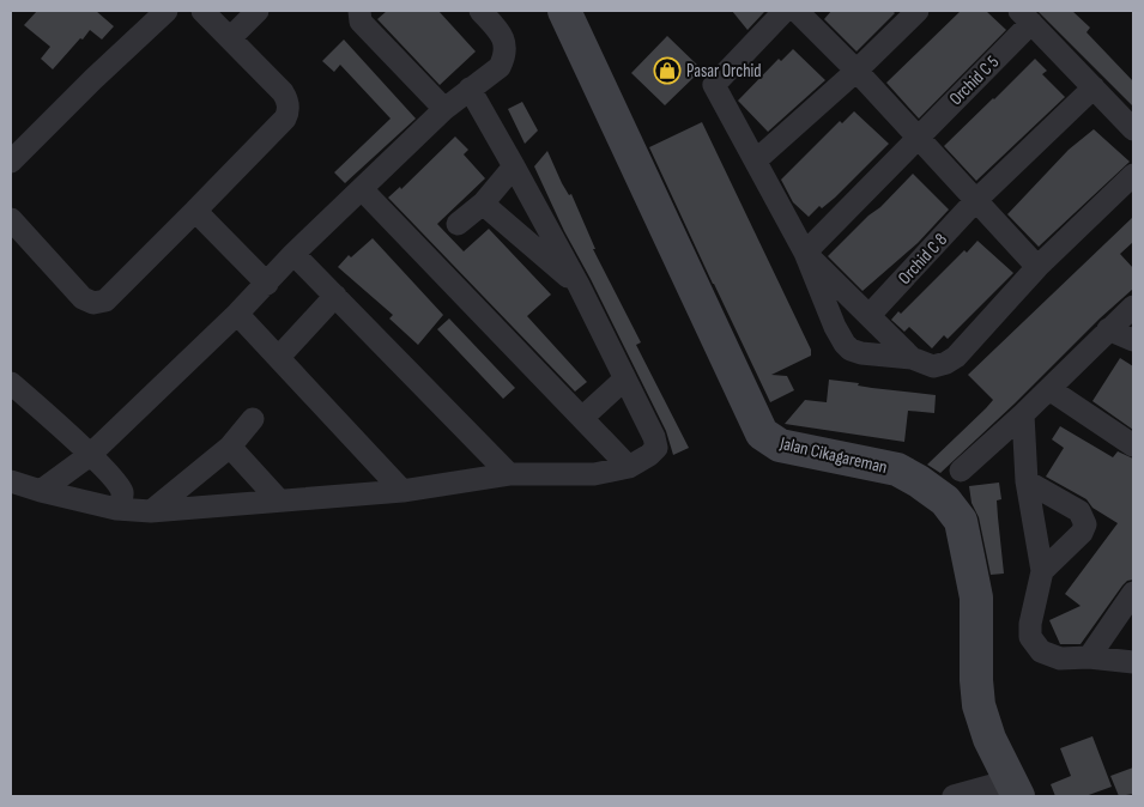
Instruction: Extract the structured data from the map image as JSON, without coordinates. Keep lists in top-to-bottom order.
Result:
{
  "streets": {
    "street": ["Orchid C 5", "Orchid C 8", "Jalan Cikagareman"]
  },
  "places": {
    "shop": ["Pasar Orchid"]
  }
}
